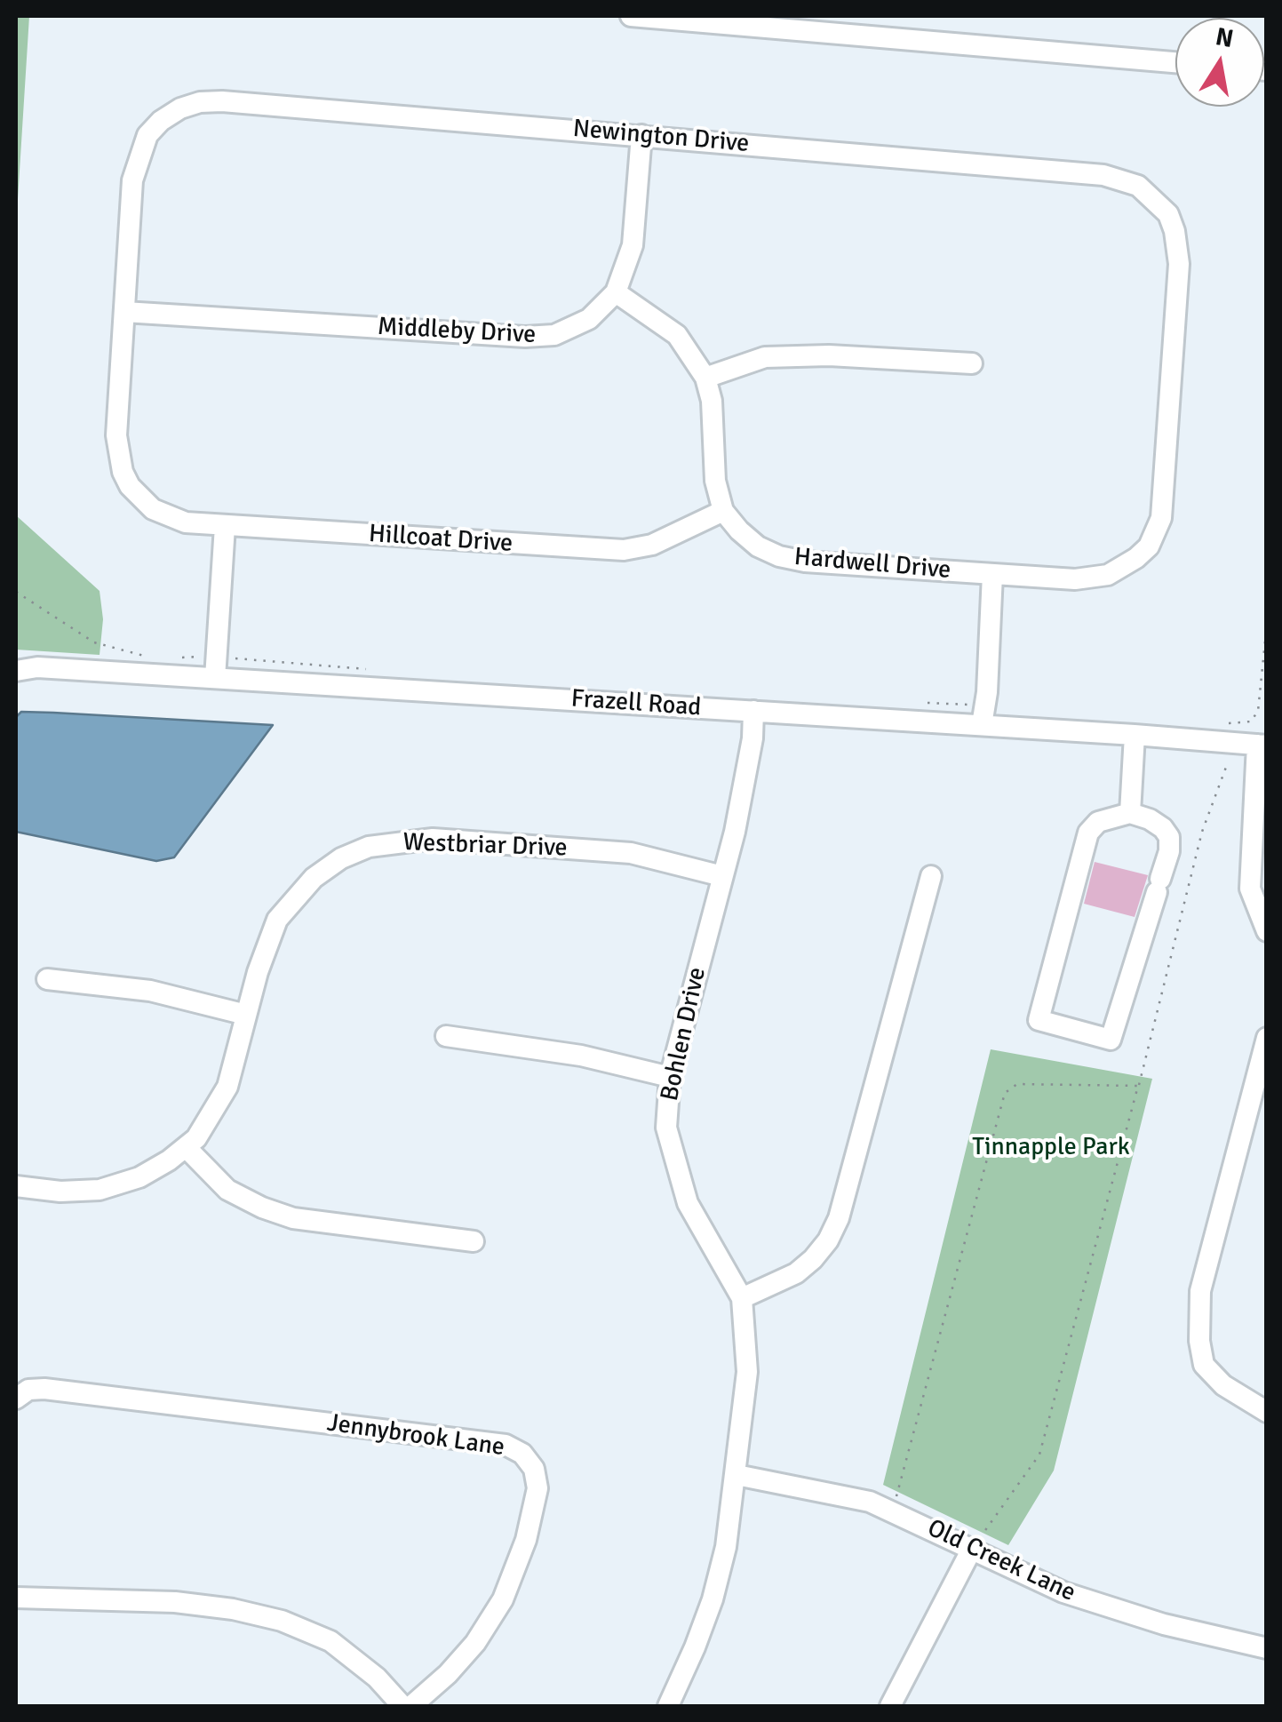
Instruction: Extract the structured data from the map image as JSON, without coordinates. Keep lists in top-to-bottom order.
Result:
{
  "streets": {
    "street": [
      "Newington Drive",
      "Middleby Drive",
      "Hillcoat Drive",
      "Hardwell Drive",
      "Frazell Road",
      "Westbriar Drive",
      "Bohlen Drive",
      "Jennybrook Lane",
      "Old Creek Lane"
    ]
  },
  "crossings": [
    ["Newington Drive", "Middleby Drive"],
    ["Newington Drive", "Hillcoat Drive"],
    ["Newington Drive", "Hardwell Drive"],
    ["Middleby Drive", "Hillcoat Drive"],
    ["Hillcoat Drive", "Hardwell Drive"],
    ["Frazell Road", "Bohlen Drive"],
    ["Westbriar Drive", "Bohlen Drive"],
    ["Bohlen Drive", "Old Creek Lane"]
  ],
  "parks": ["Tinnapple Park"],
  "north": "top"
}
